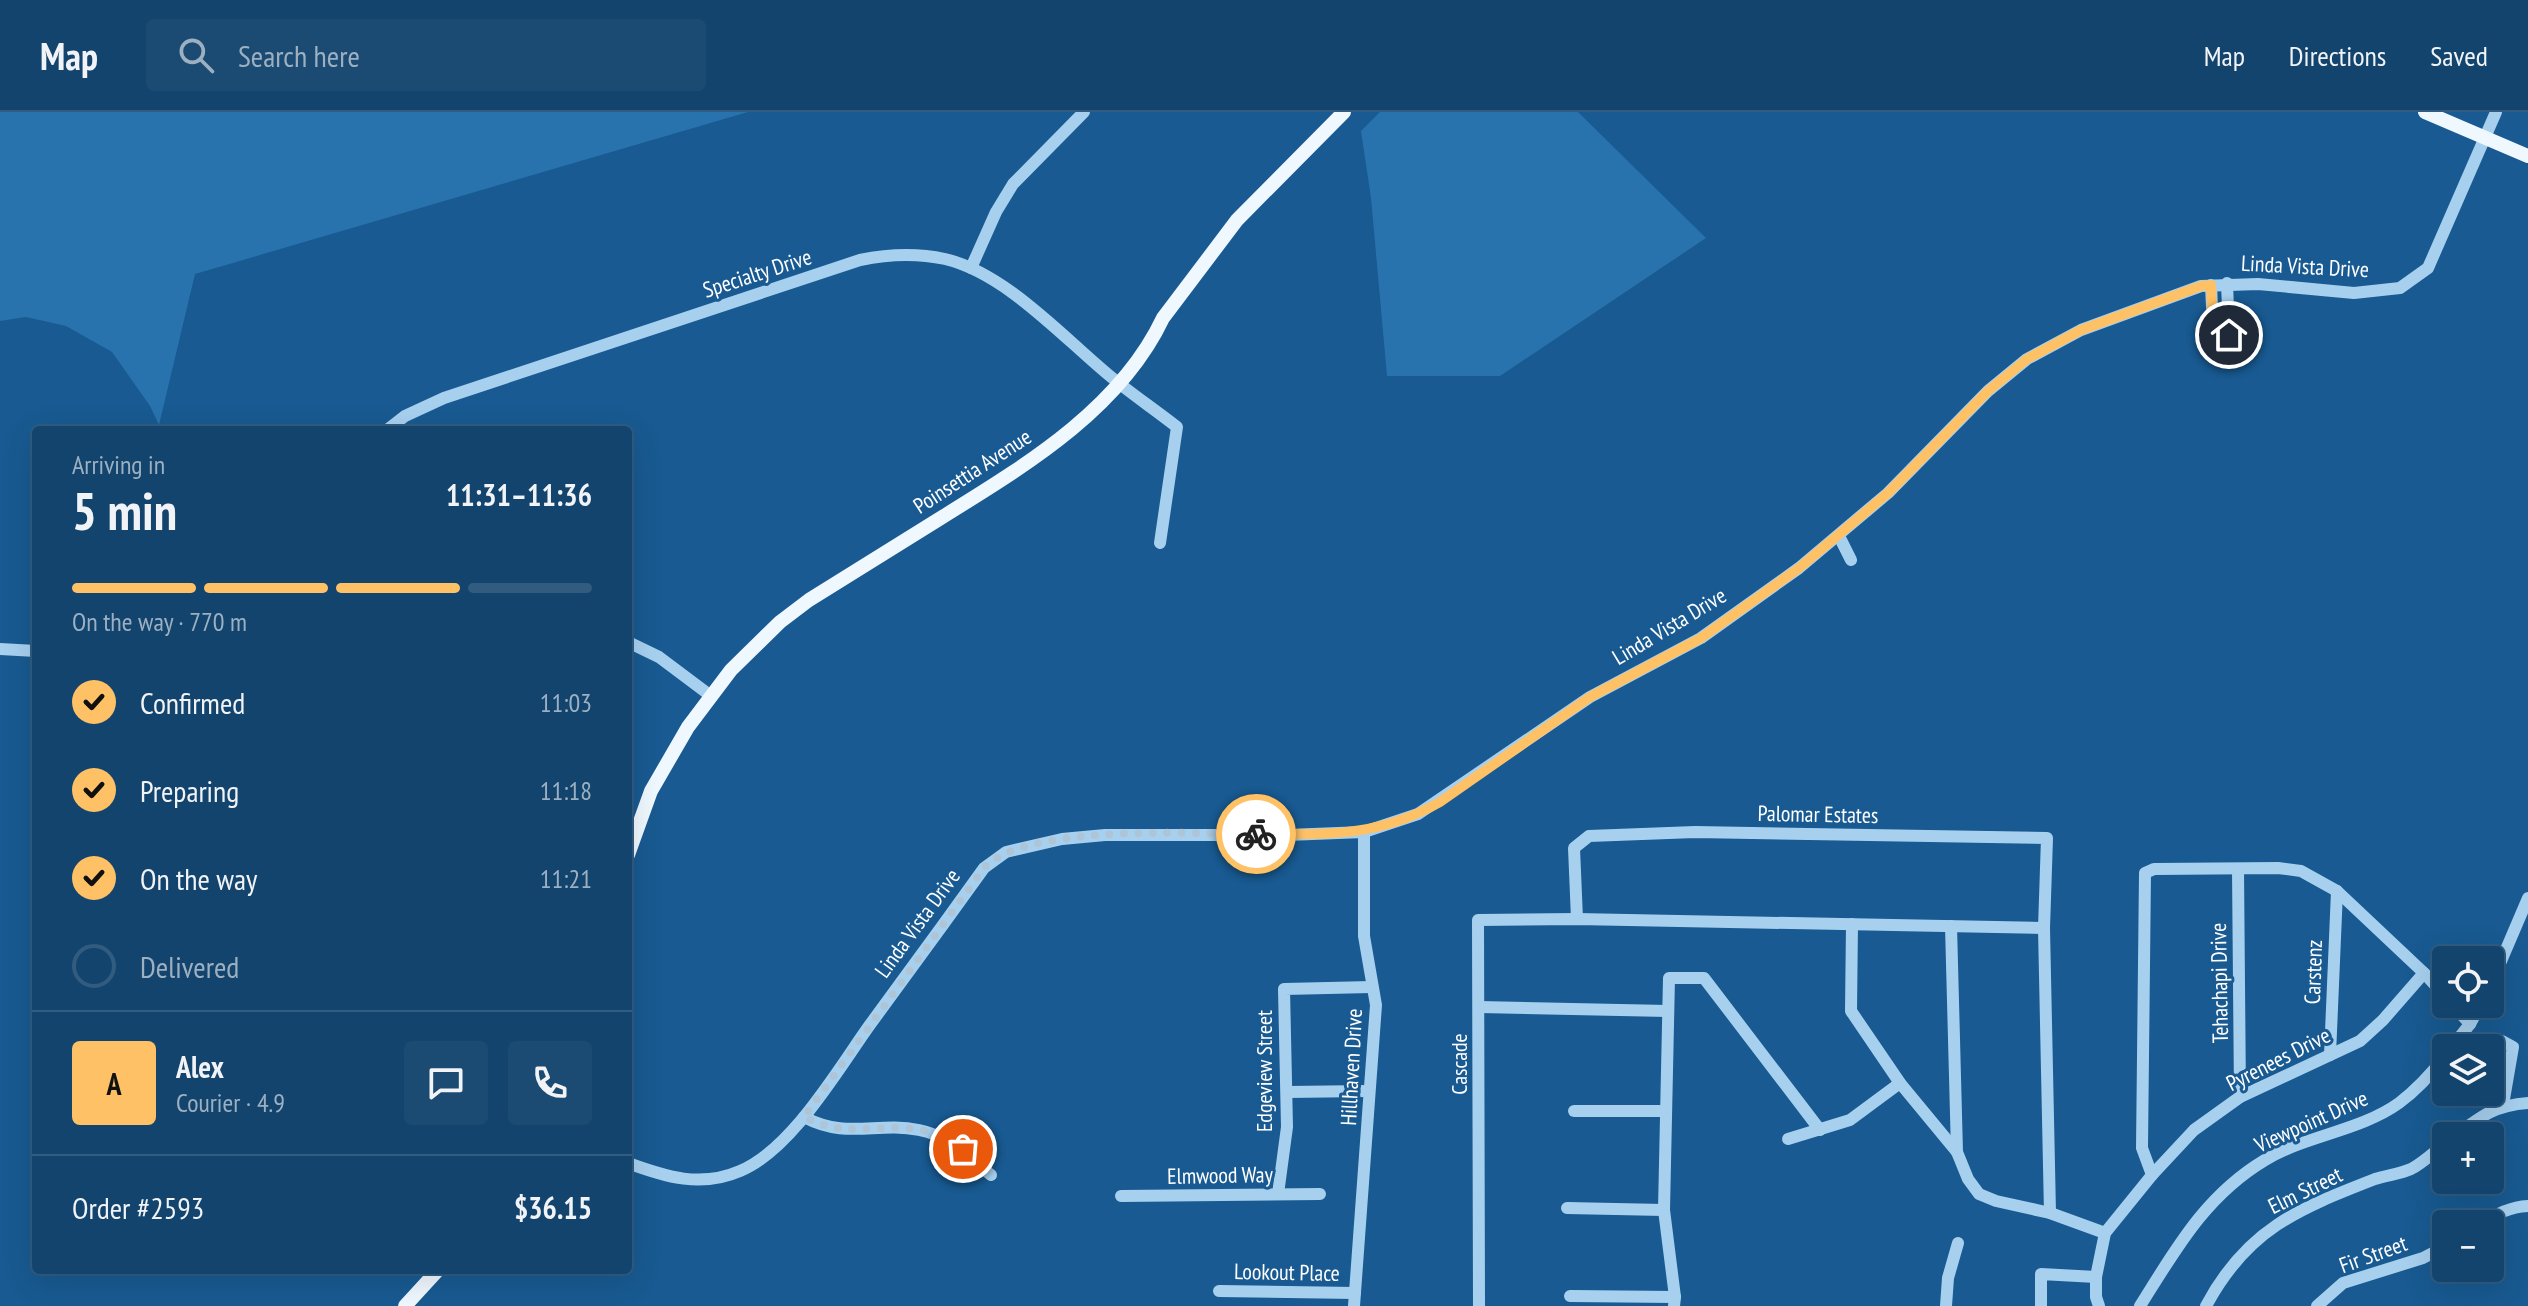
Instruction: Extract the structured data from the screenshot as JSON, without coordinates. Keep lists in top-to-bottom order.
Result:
{
  "streets": {
    "main road": ["Poinsettia Avenue"],
    "street": [
      "Linda Vista Drive",
      "Specialty Drive",
      "Palomar Estates",
      "Carstenz",
      "Tehachapi Drive",
      "Pyrenees Drive",
      "Cascade",
      "Hillhaven Drive",
      "Edgeview Street",
      "Viewpoint Drive",
      "Elmwood Way",
      "Elm Street",
      "Fir Street",
      "Lookout Place"
    ]
  },
  "crossings": [
    ["Linda Vista Drive", "Hillhaven Drive"],
    ["Specialty Drive", "Poinsettia Avenue"],
    ["Palomar Estates", "Cascade"],
    ["Carstenz", "Pyrenees Drive"],
    ["Tehachapi Drive", "Pyrenees Drive"],
    ["Hillhaven Drive", "Edgeview Street"],
    ["Hillhaven Drive", "Lookout Place"],
    ["Edgeview Street", "Elmwood Way"]
  ],
  "page": {
    "header": "Map",
    "search": "Search here",
    "nav": ["Map", "Directions", "Saved"],
    "heading": ["5 min", "Arriving in", "11:31–11:36"],
    "panel": [
      "Alex",
      "Courier · 4.9",
      "Order #2593",
      "$36.15"
    ],
    "bar": "On the way · 770 m",
    "list": [
      ["Confirmed", "11:03"],
      ["Preparing", "11:18"],
      ["On the way", "11:21"],
      "Delivered"
    ],
    "map_buttons": ["+", "−"],
    "round": "A"
  }
}
